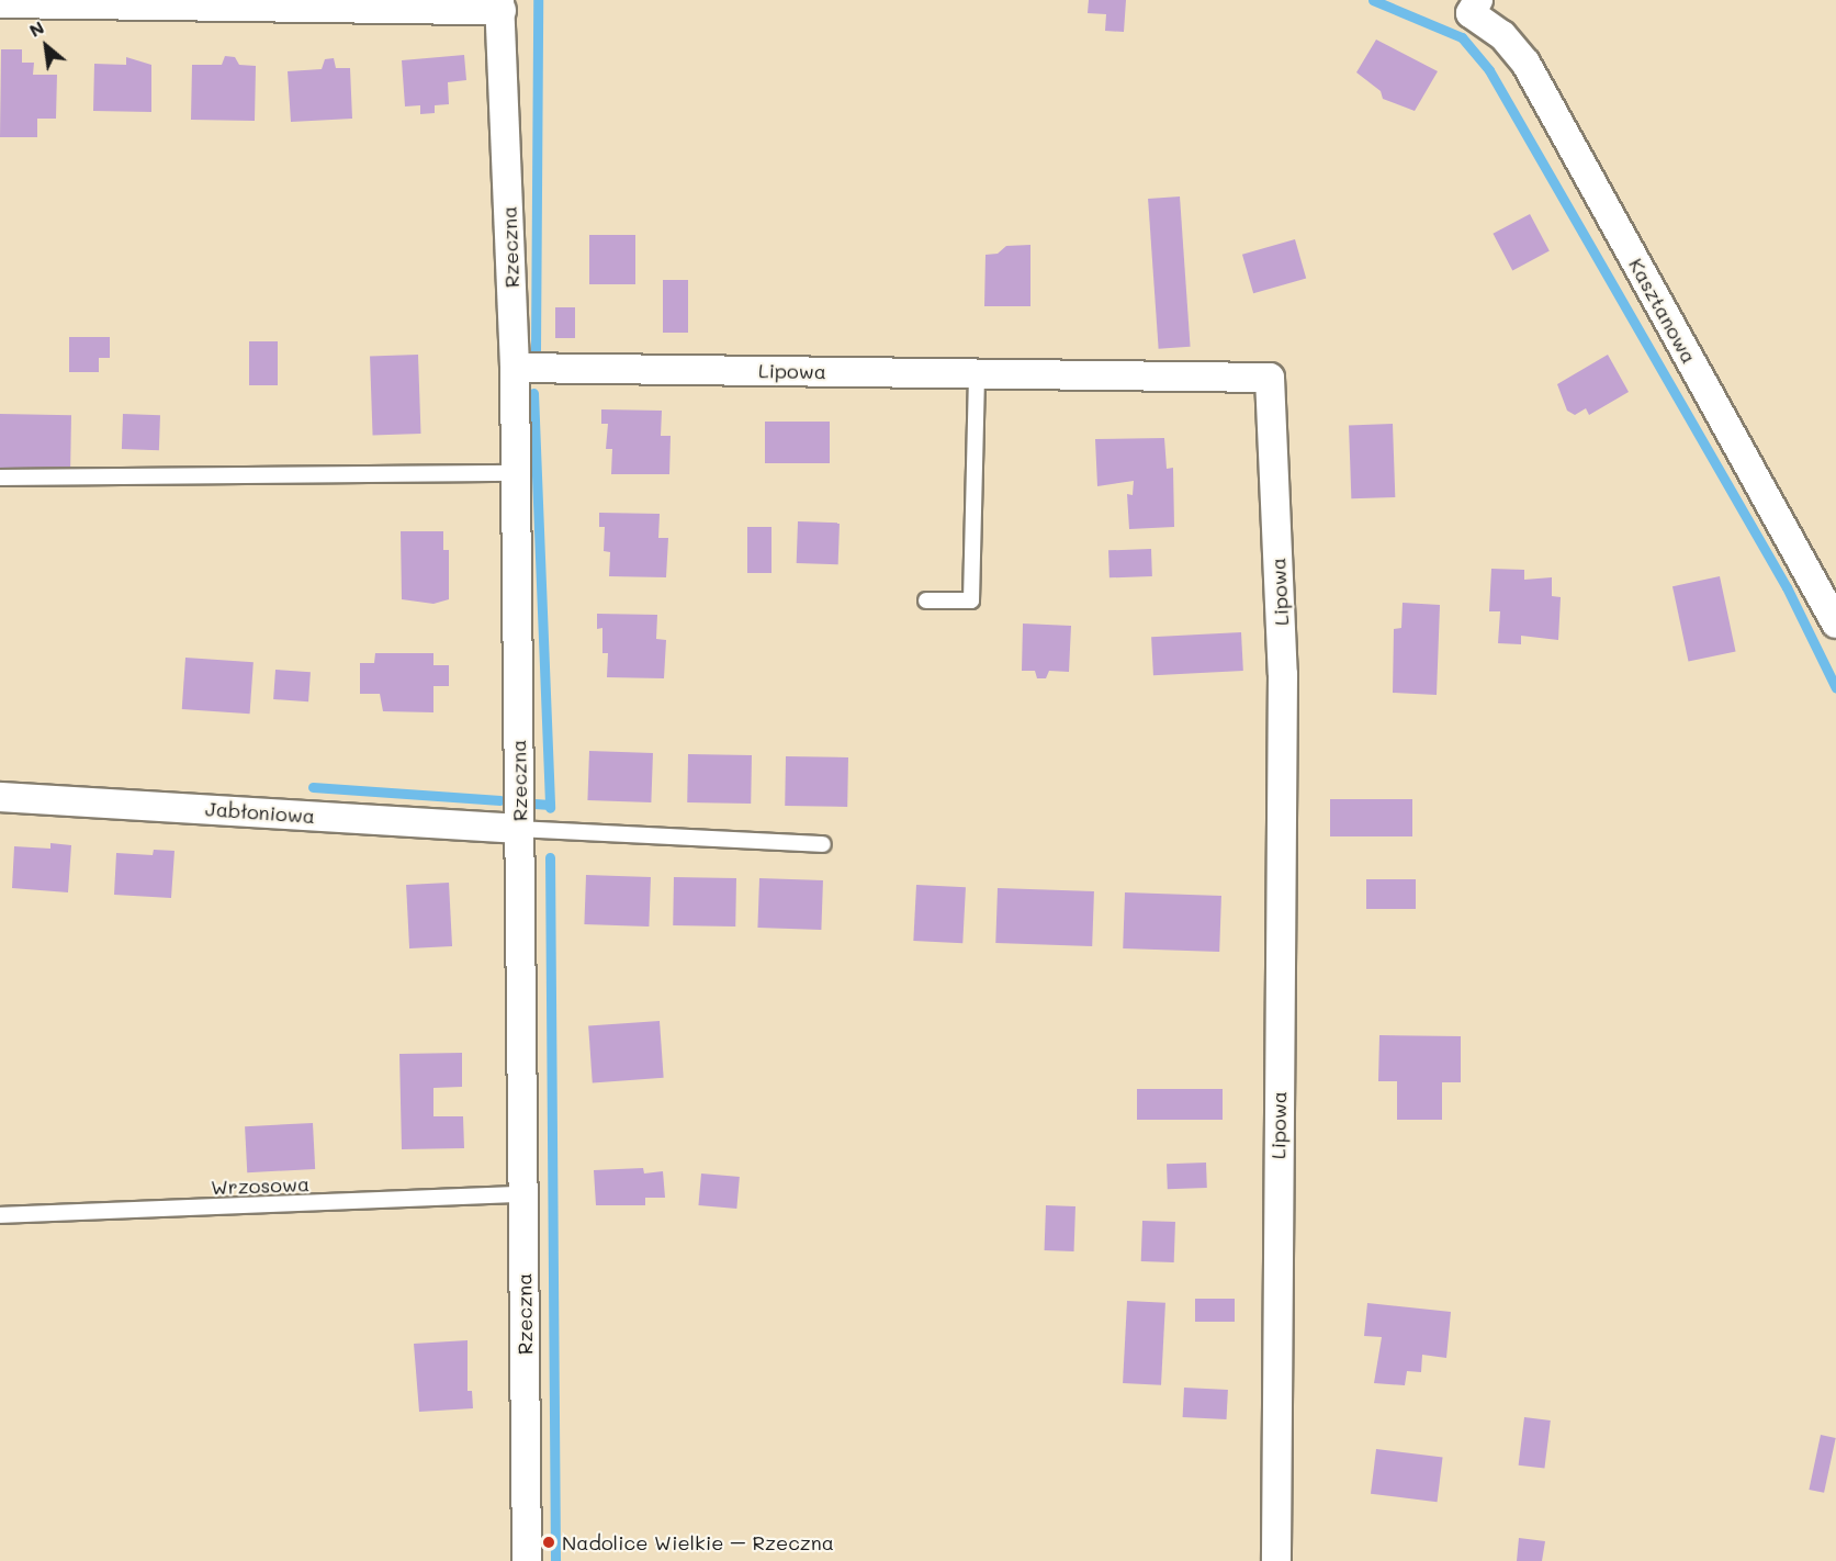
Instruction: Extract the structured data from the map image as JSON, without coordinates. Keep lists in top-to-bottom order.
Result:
{
  "streets": {
    "street": [
      "Rzeczna",
      "Kasztanowa",
      "Lipowa",
      "Jabłoniowa"
    ],
    "lane": ["Wrzosowa"]
  },
  "crossings": [
    ["Rzeczna", "Lipowa"],
    ["Rzeczna", "Jabłoniowa"],
    ["Rzeczna", "Wrzosowa"]
  ],
  "places": ["Nadolice Wielkie – Rzeczna"],
  "north": "top left"
}
